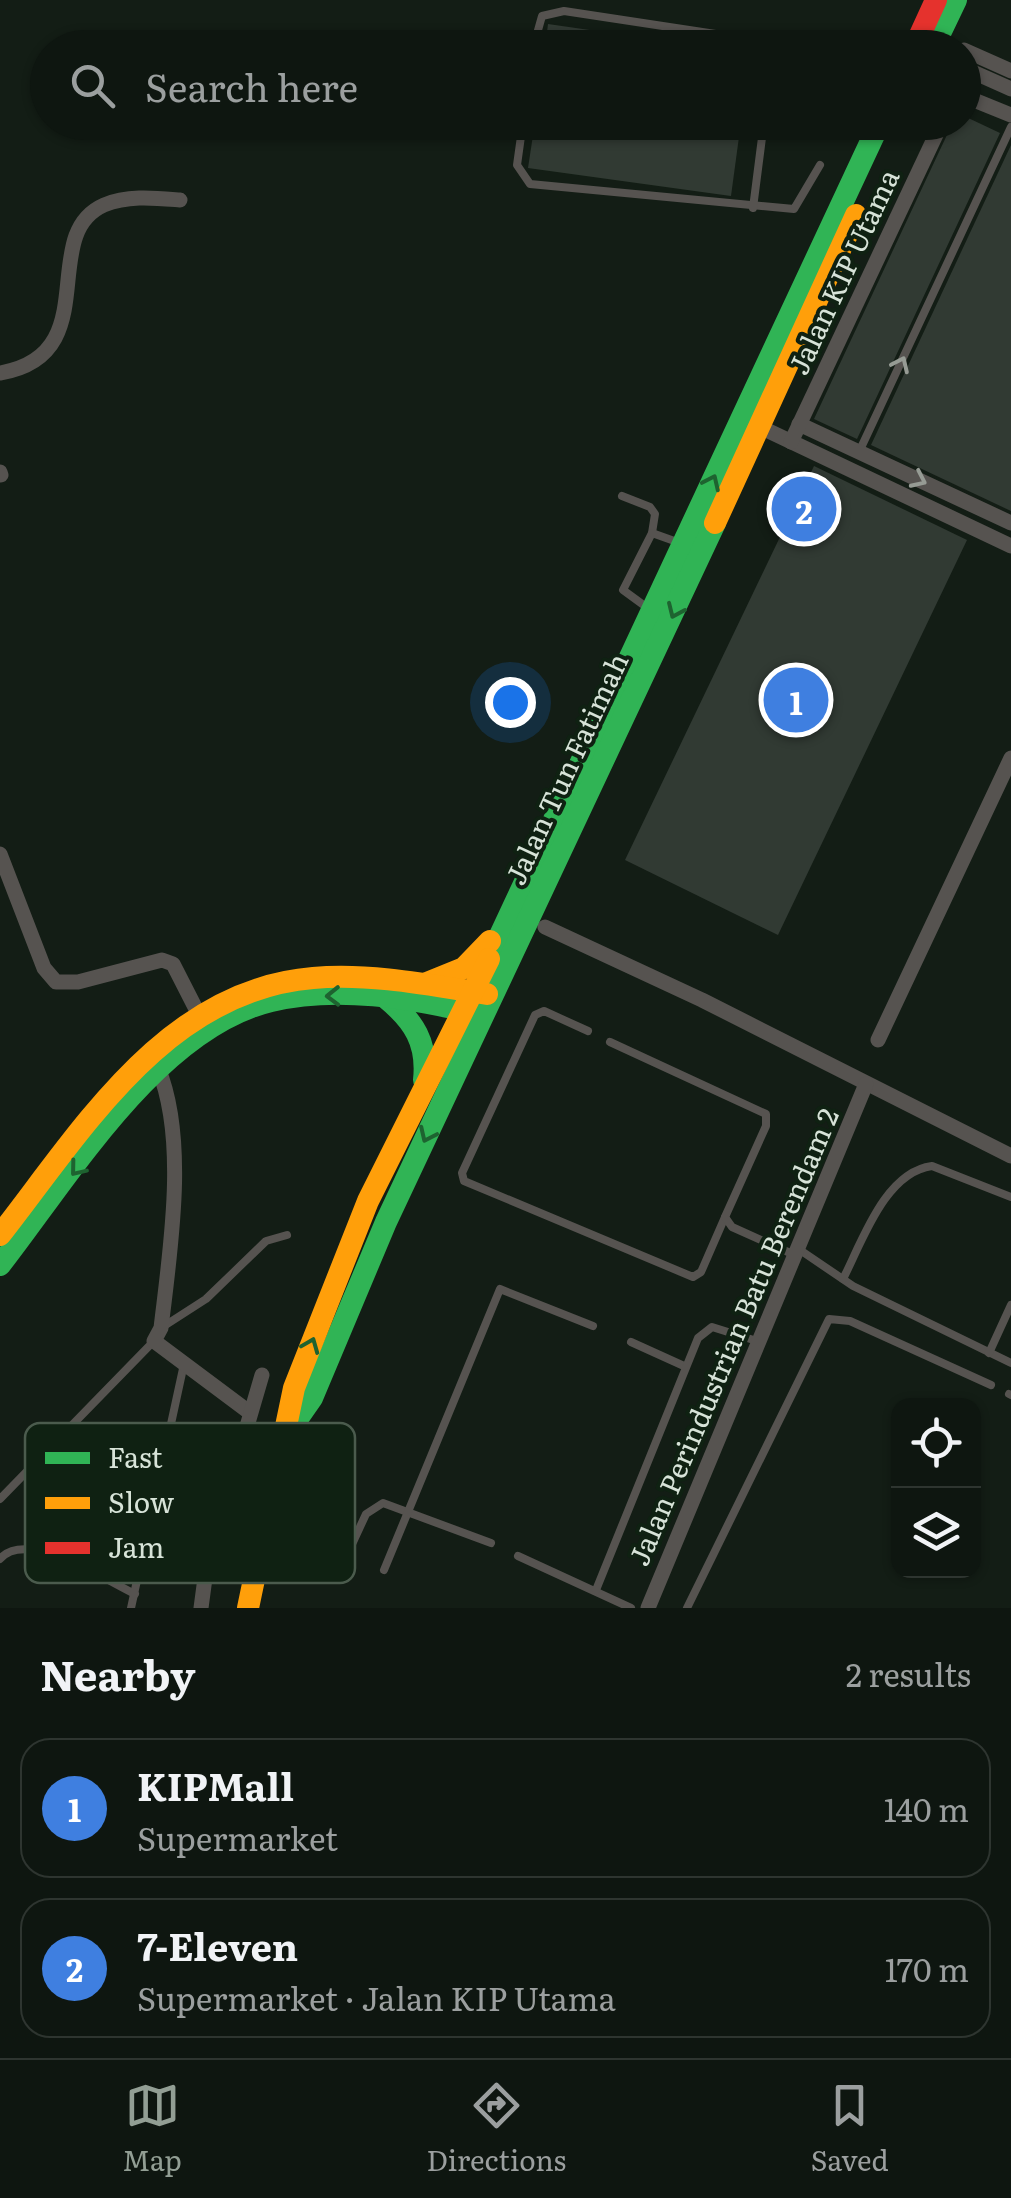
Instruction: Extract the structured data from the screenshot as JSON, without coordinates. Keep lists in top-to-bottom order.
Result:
{
  "streets": {
    "main road": ["Jalan Tun Fatimah"],
    "street": ["Jalan KIP Utama", "Jalan Perindustrian Batu Berendam 2"]
  },
  "legend": ["Fast", "Slow", "Jam"],
  "page": {
    "search": "Search here",
    "pins": ["2", "1"],
    "heading": ["Nearby", "2 results"],
    "list": [
      {
        "mark": "1",
        "name": "KIPMall",
        "note": "Supermarket",
        "value": "140 m"
      },
      {
        "mark": "2",
        "name": "7-Eleven",
        "note": "Supermarket · Jalan KIP Utama",
        "value": "170 m"
      }
    ],
    "nav": ["Map", "Directions", "Saved"]
  }
}
